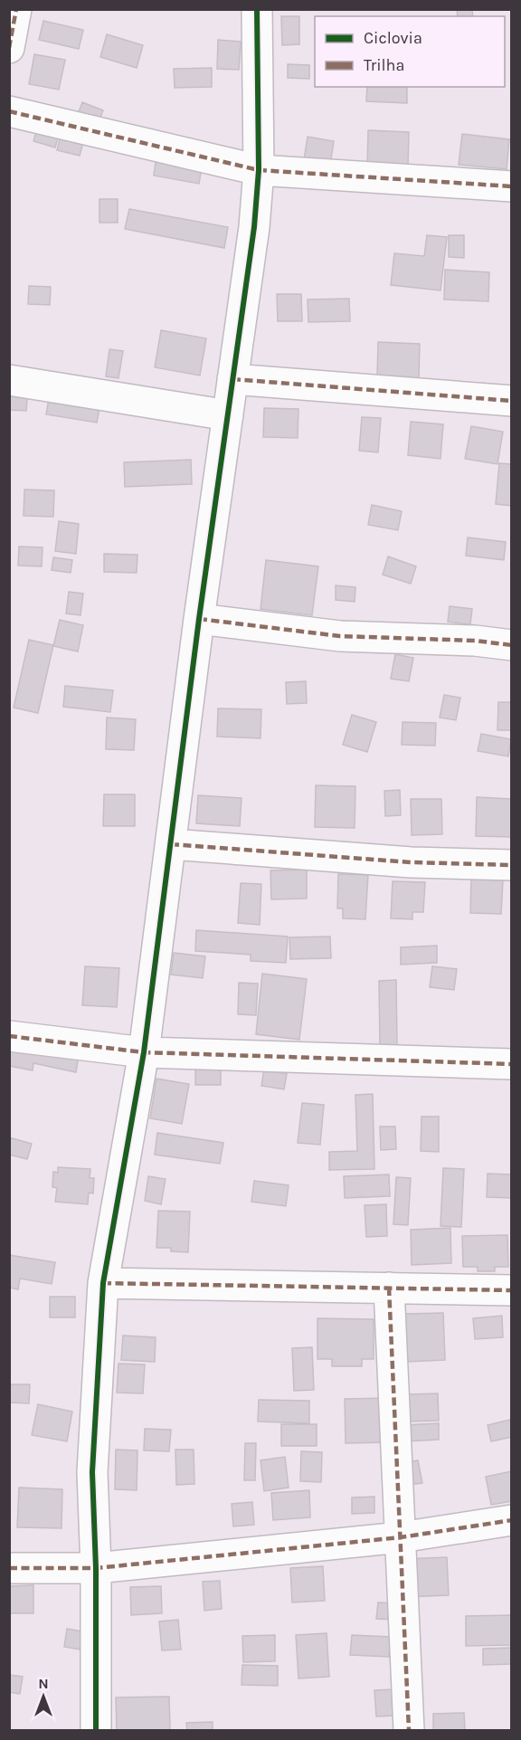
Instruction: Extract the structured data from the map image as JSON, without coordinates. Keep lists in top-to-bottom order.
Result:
{
  "legend": ["Ciclovia", "Trilha"],
  "north": "top"
}
